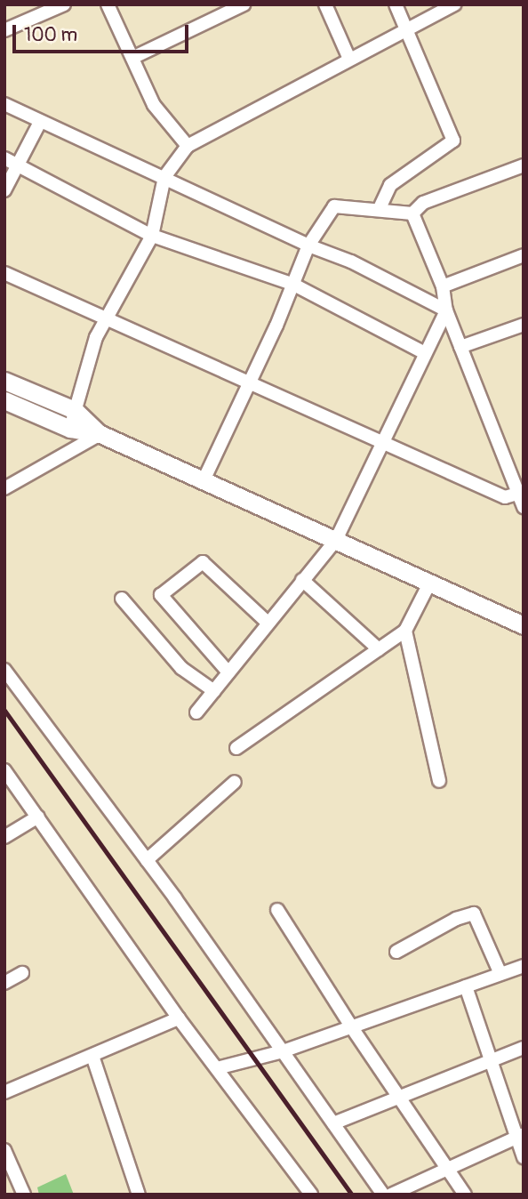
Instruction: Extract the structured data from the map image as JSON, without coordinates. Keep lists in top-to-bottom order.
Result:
{
  "scale_bar": "100 m"
}
